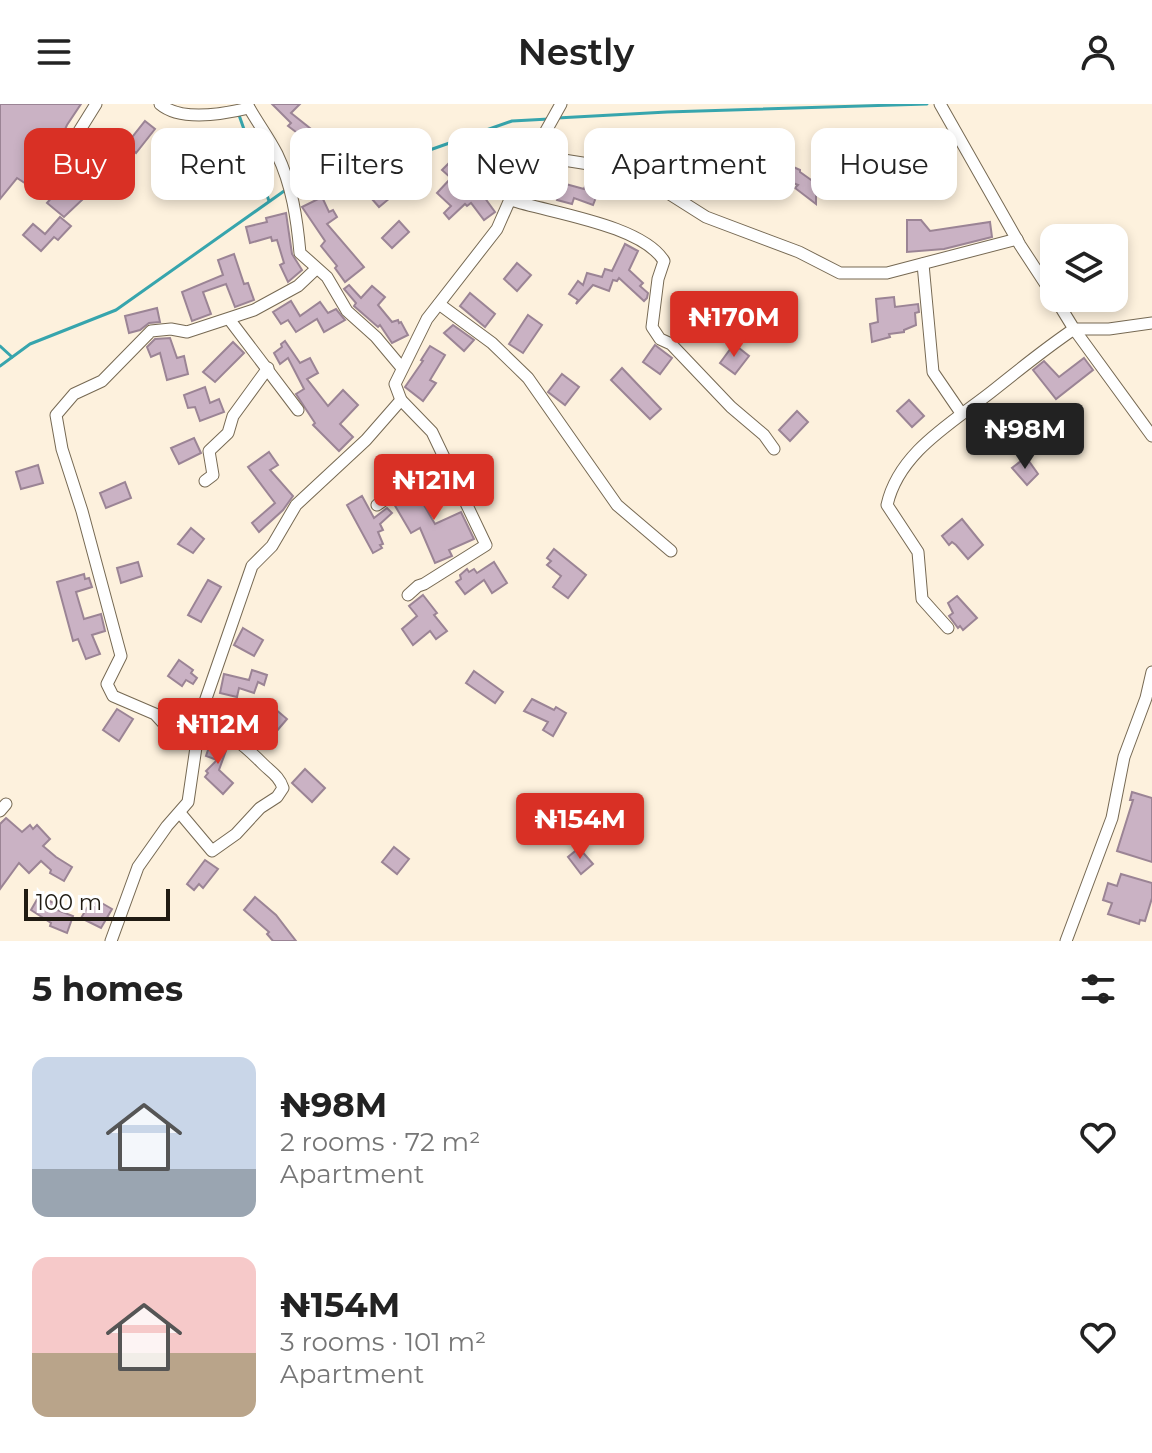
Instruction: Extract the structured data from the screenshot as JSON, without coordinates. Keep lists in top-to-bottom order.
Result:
{
  "scale_bar": "100 m",
  "page": {
    "header": "Nestly",
    "chip": [
      "Buy",
      "Rent",
      "Filters",
      "New",
      "Apartment",
      "House"
    ],
    "price": [
      "₦170M",
      "₦98M",
      "₦121M",
      "₦112M",
      "₦154M"
    ],
    "scale": "100 m",
    "heading": "5 homes",
    "list": [
      {
        "name": "₦98M",
        "note": "2 rooms · 72 m² · Apartment"
      },
      {
        "name": "₦154M",
        "note": "3 rooms · 101 m² · Apartment"
      }
    ]
  }
}
